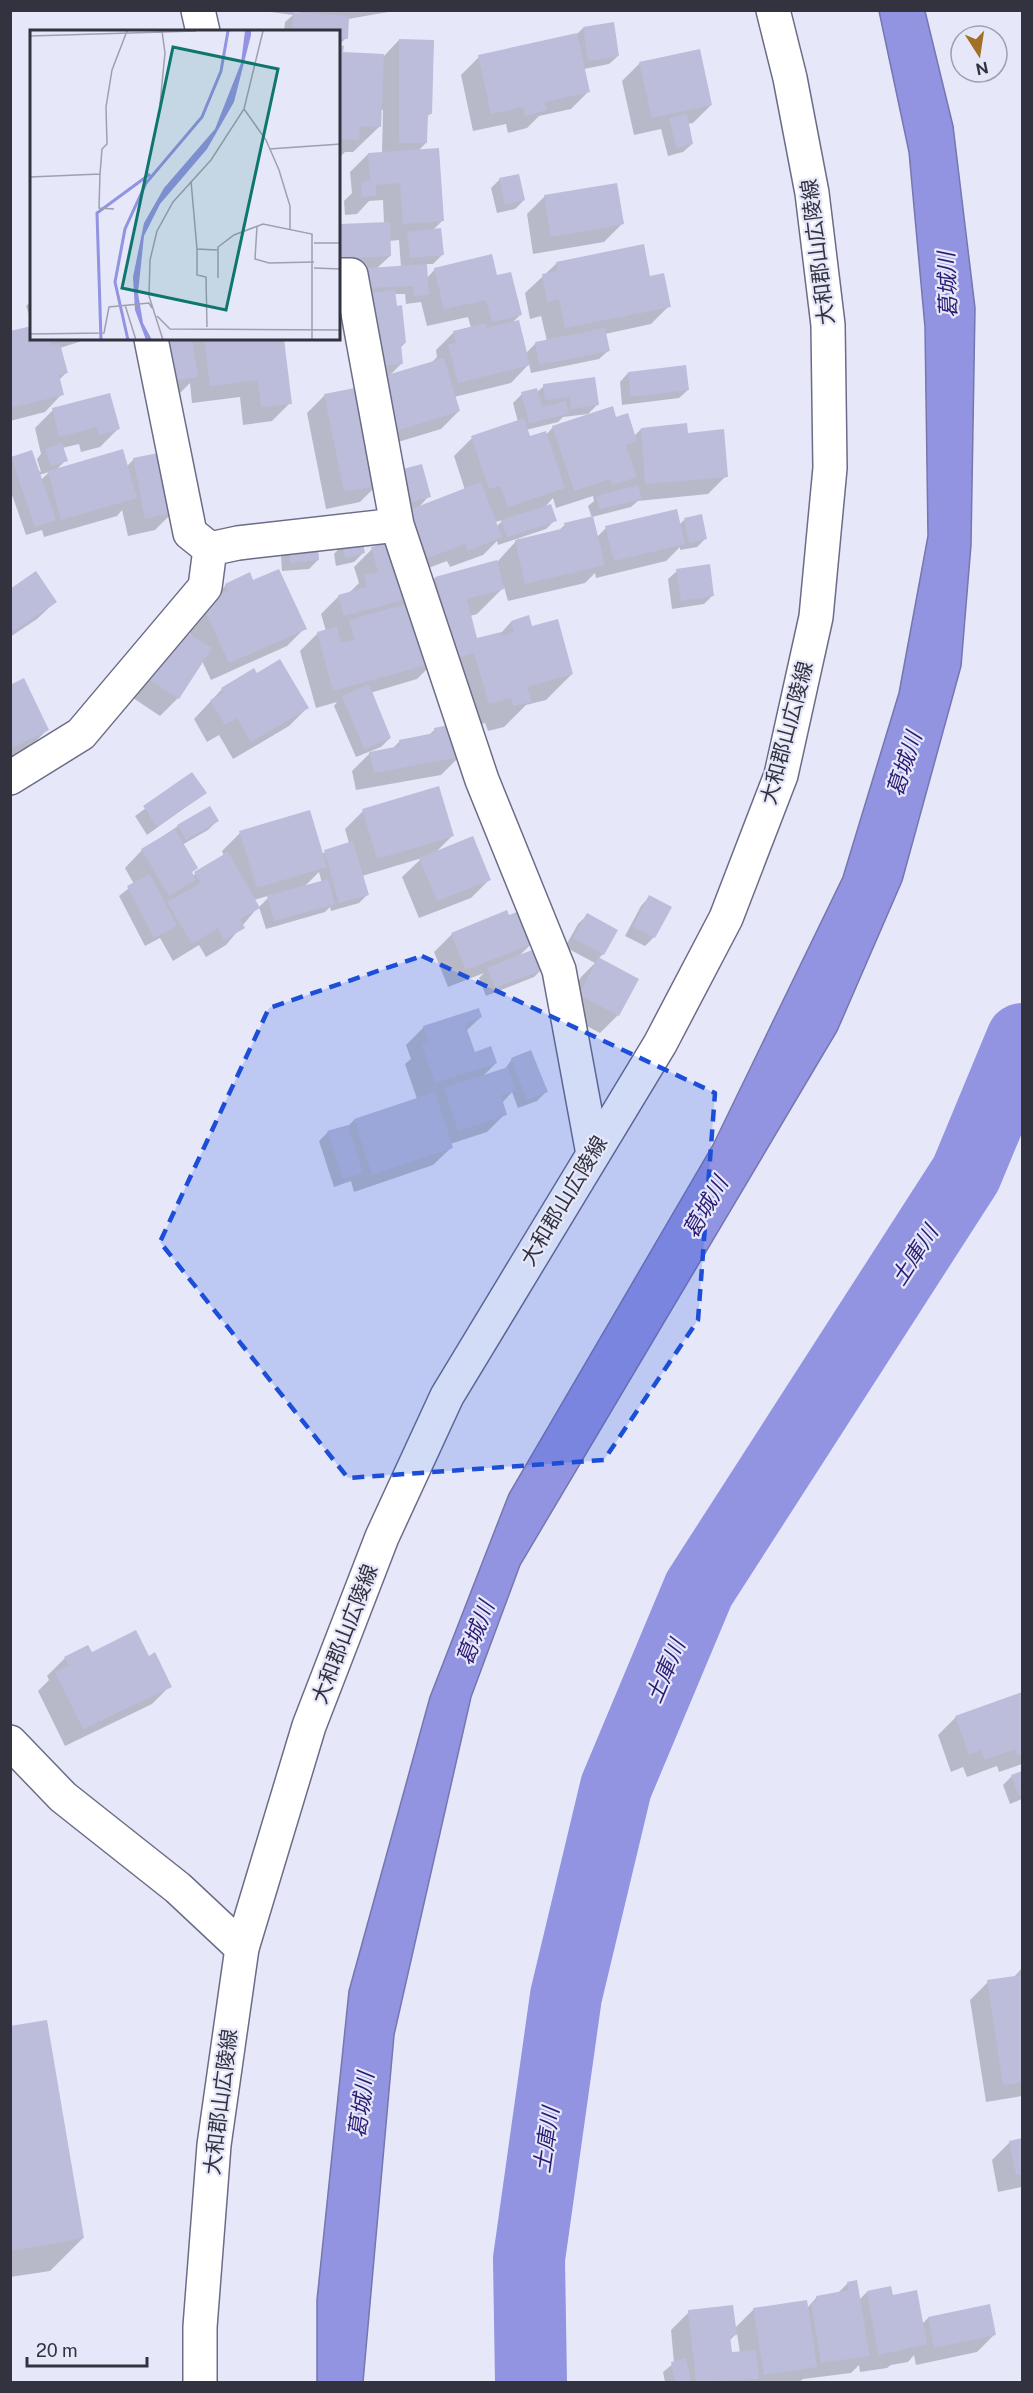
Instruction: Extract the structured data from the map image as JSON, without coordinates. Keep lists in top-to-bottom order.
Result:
{
  "streets": {
    "main road": ["大和郡山広陵線"]
  },
  "water": ["葛城川", "土庫川"],
  "scale_bar": "20 m",
  "north": "bottom"
}
